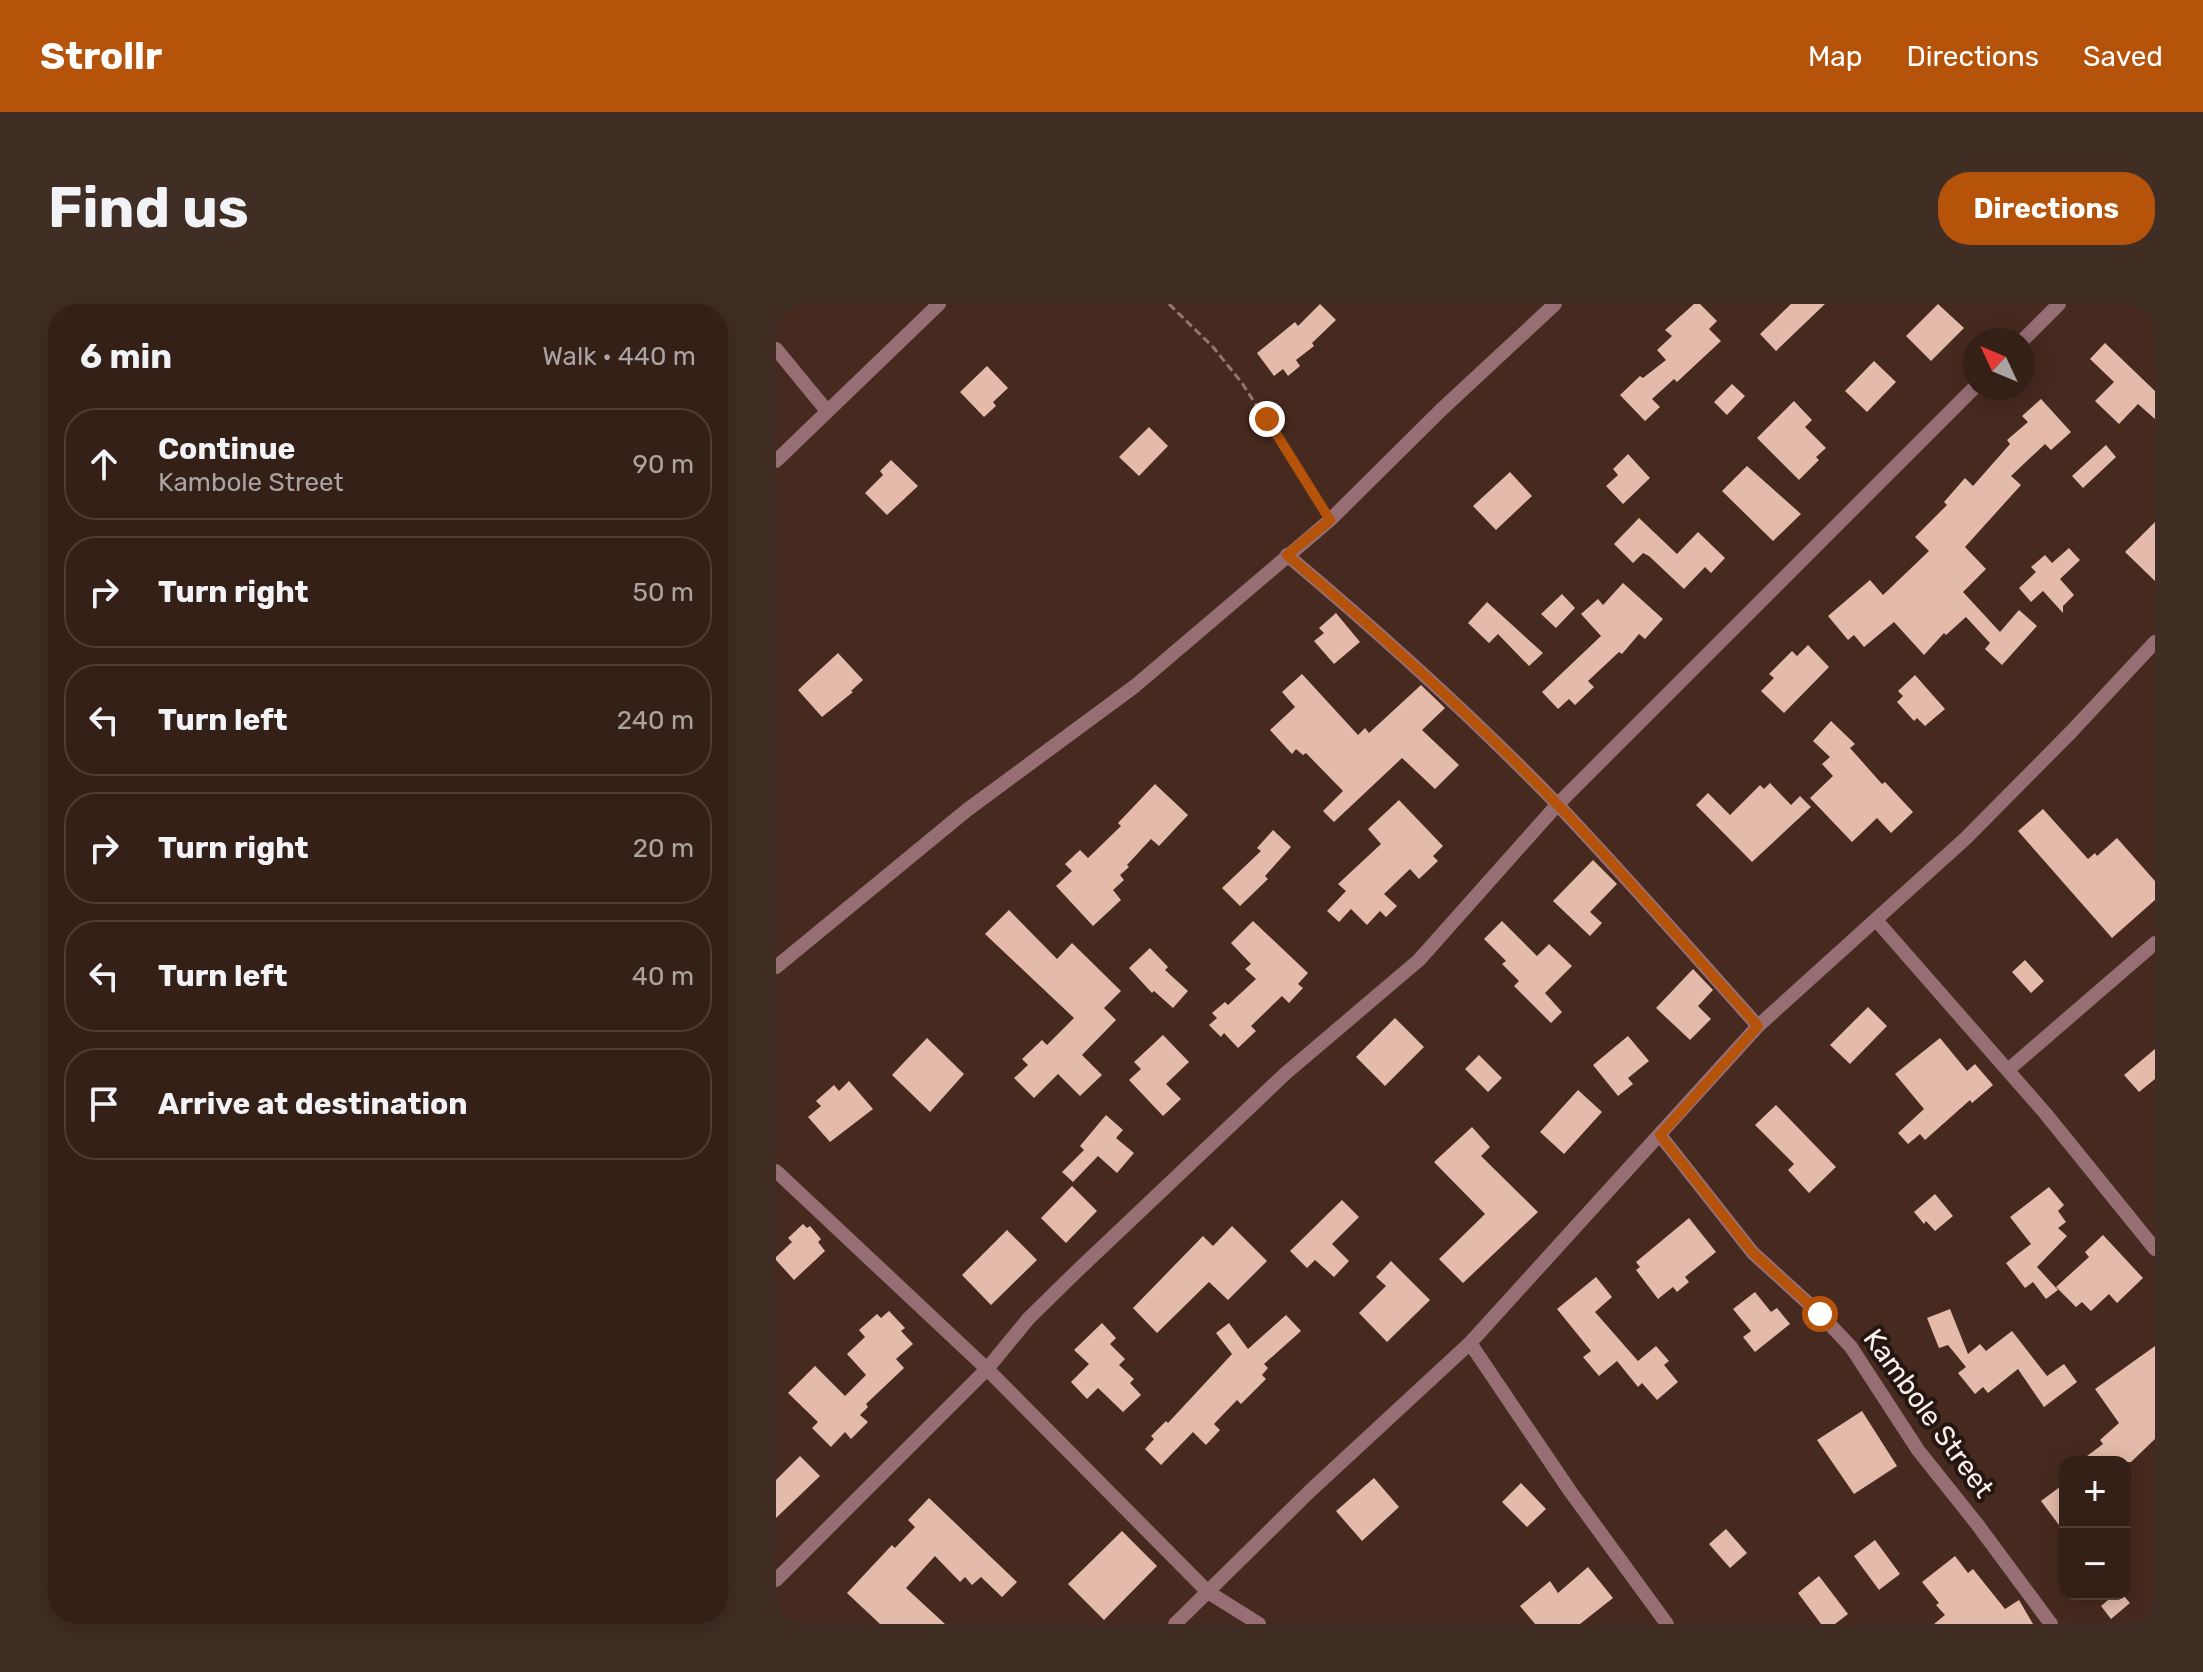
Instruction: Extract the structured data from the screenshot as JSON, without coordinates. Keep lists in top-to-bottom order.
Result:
{
  "streets": {
    "street": ["Kambole Street"]
  },
  "north": "top left",
  "page": {
    "header": "Strollr",
    "nav": ["Map", "Directions", "Saved"],
    "buttons": "Directions",
    "title": "Find us",
    "heading": ["6 min", "Walk · 440 m"],
    "list": [
      ["Continue", "Kambole Street", "90 m"],
      ["Turn right", "50 m"],
      ["Turn left", "240 m"],
      ["Turn right", "20 m"],
      ["Turn left", "40 m"],
      "Arrive at destination"
    ],
    "map_buttons": ["+", "−"]
  }
}
